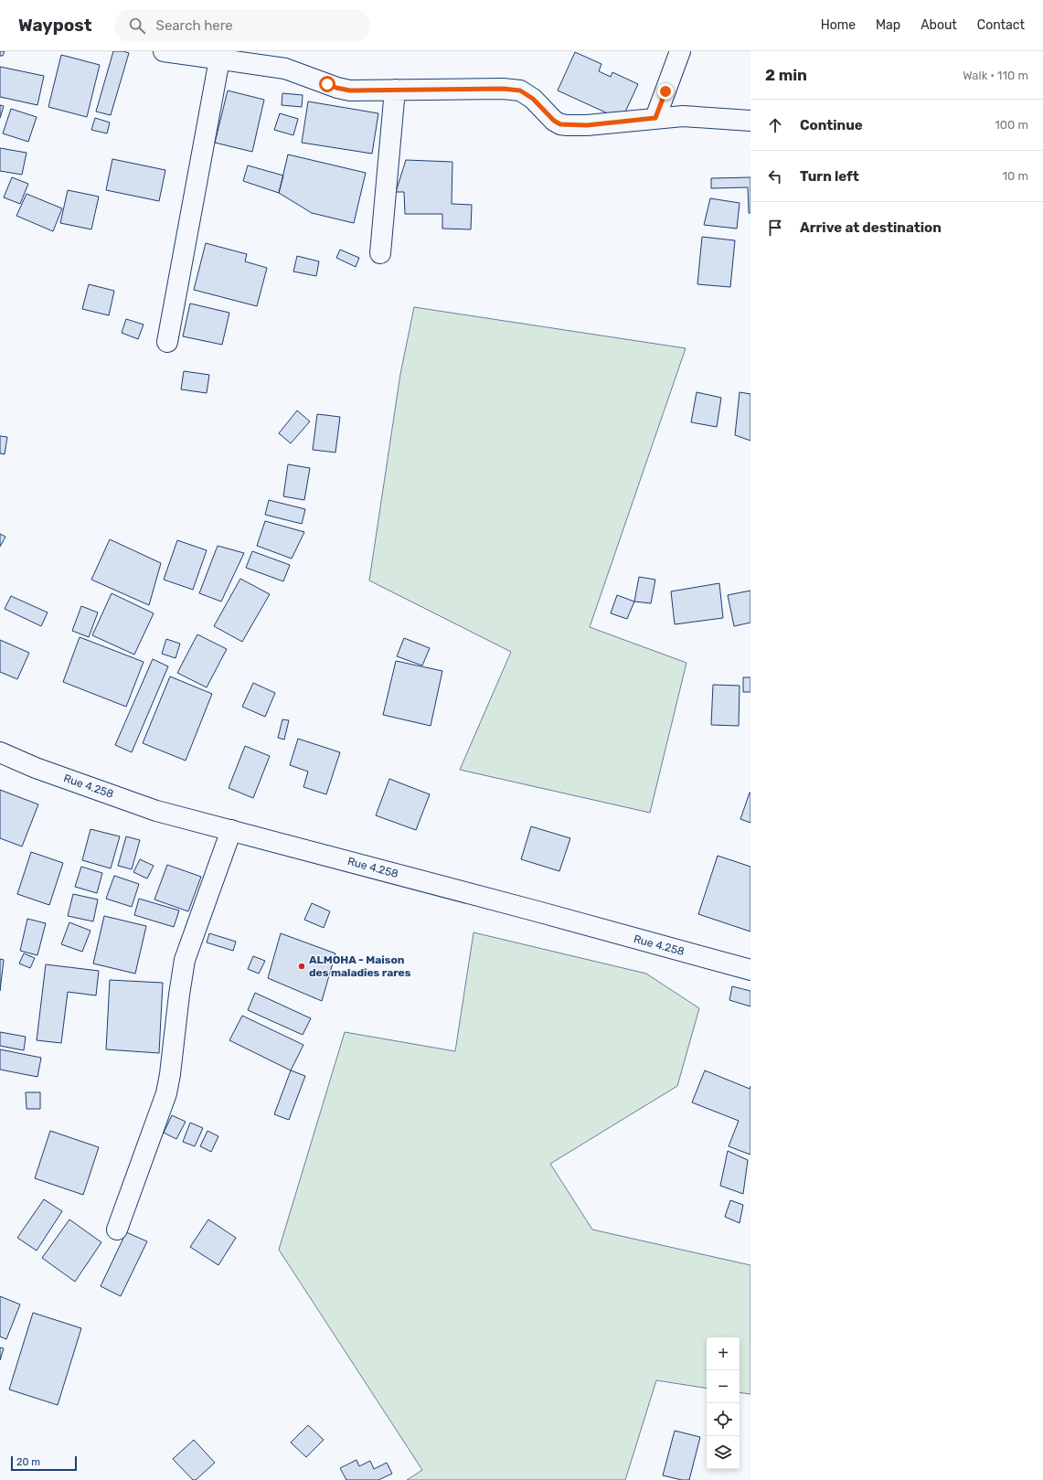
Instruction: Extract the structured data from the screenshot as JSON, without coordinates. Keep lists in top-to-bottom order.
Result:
{
  "streets": {
    "main road": ["Rue 4.258"]
  },
  "places": ["ALMOHA - Maison des maladies rares"],
  "scale_bar": "20 m",
  "page": {
    "header": "Waypost",
    "search": "Search here",
    "nav": [
      "Home",
      "Map",
      "About",
      "Contact"
    ],
    "heading": ["2 min", "Walk · 110 m"],
    "list": [
      ["Continue", "100 m"],
      ["Turn left", "10 m"],
      "Arrive at destination"
    ],
    "map_buttons": ["+", "−"],
    "scale": "20 m"
  }
}
